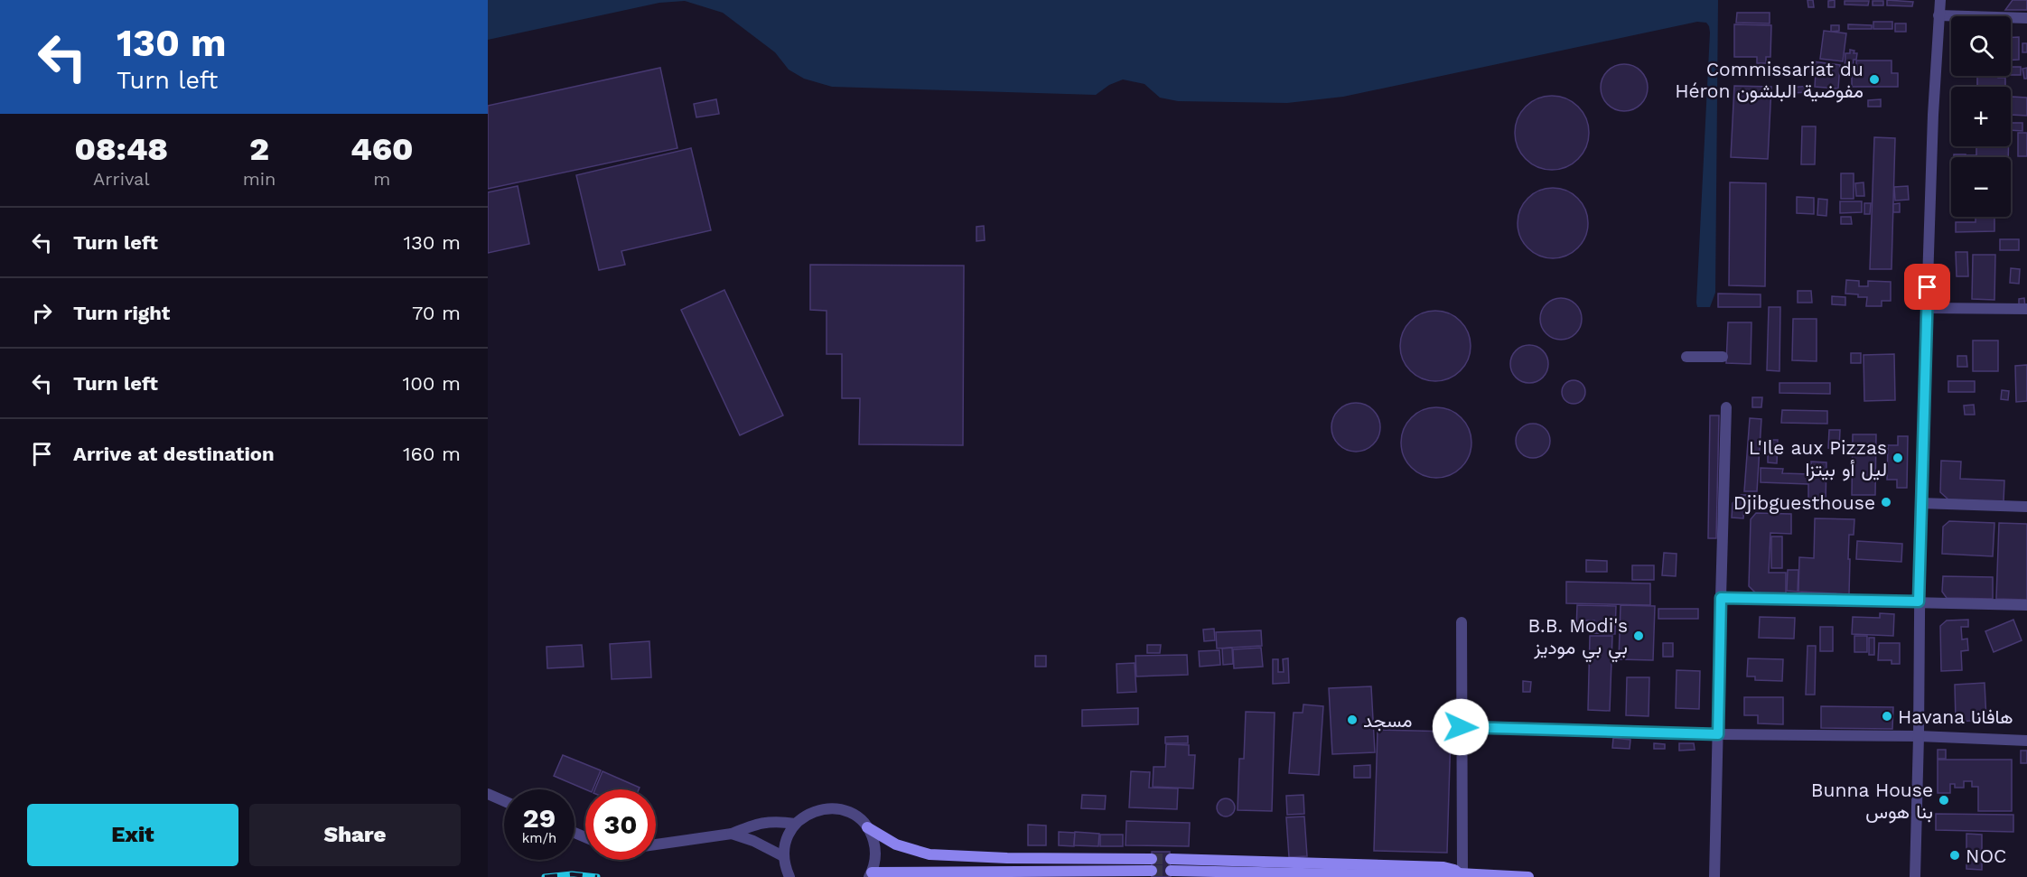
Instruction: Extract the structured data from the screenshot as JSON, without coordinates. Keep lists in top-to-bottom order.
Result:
{
  "places": [
    "Commissariat du Héron مفوضية البلشون",
    "L'Ile aux Pizzas ليل أو بيتزا",
    "Djibguesthouse",
    "B.B. Modi's بي بي موديز",
    "Havana هافانا",
    "مسجد",
    "Bunna House بنا هوس",
    "NOC"
  ],
  "page": {
    "turn": ["130 m", "Turn left"],
    "map_buttons": ["+", "−"],
    "eta": [
      "08:48",
      "Arrival",
      "2",
      "min",
      "460",
      "m"
    ],
    "list": [
      {
        "name": "Turn left",
        "value": "130 m"
      },
      {
        "name": "Turn right",
        "value": "70 m"
      },
      {
        "name": "Turn left",
        "value": "100 m"
      },
      {
        "name": "Arrive at destination",
        "value": "160 m"
      }
    ],
    "speed": "29 km/h",
    "limit": "30",
    "buttons": ["Exit", "Share"]
  }
}
